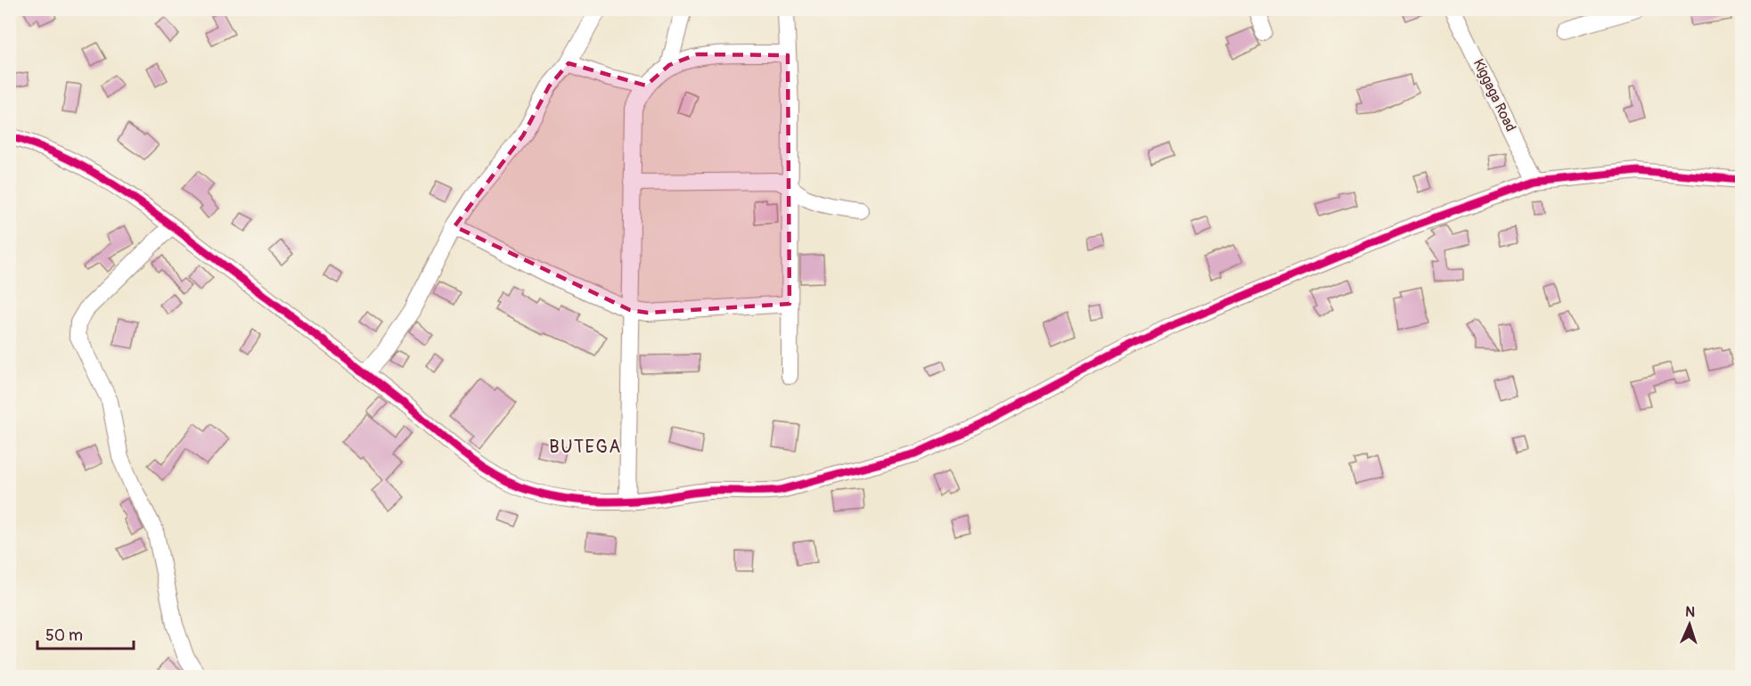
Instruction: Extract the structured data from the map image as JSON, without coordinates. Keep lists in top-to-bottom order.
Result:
{
  "streets": {
    "street": ["Kiggaga Road"]
  },
  "districts": ["BUTEGA"],
  "scale_bar": "50 m",
  "north": "top"
}
